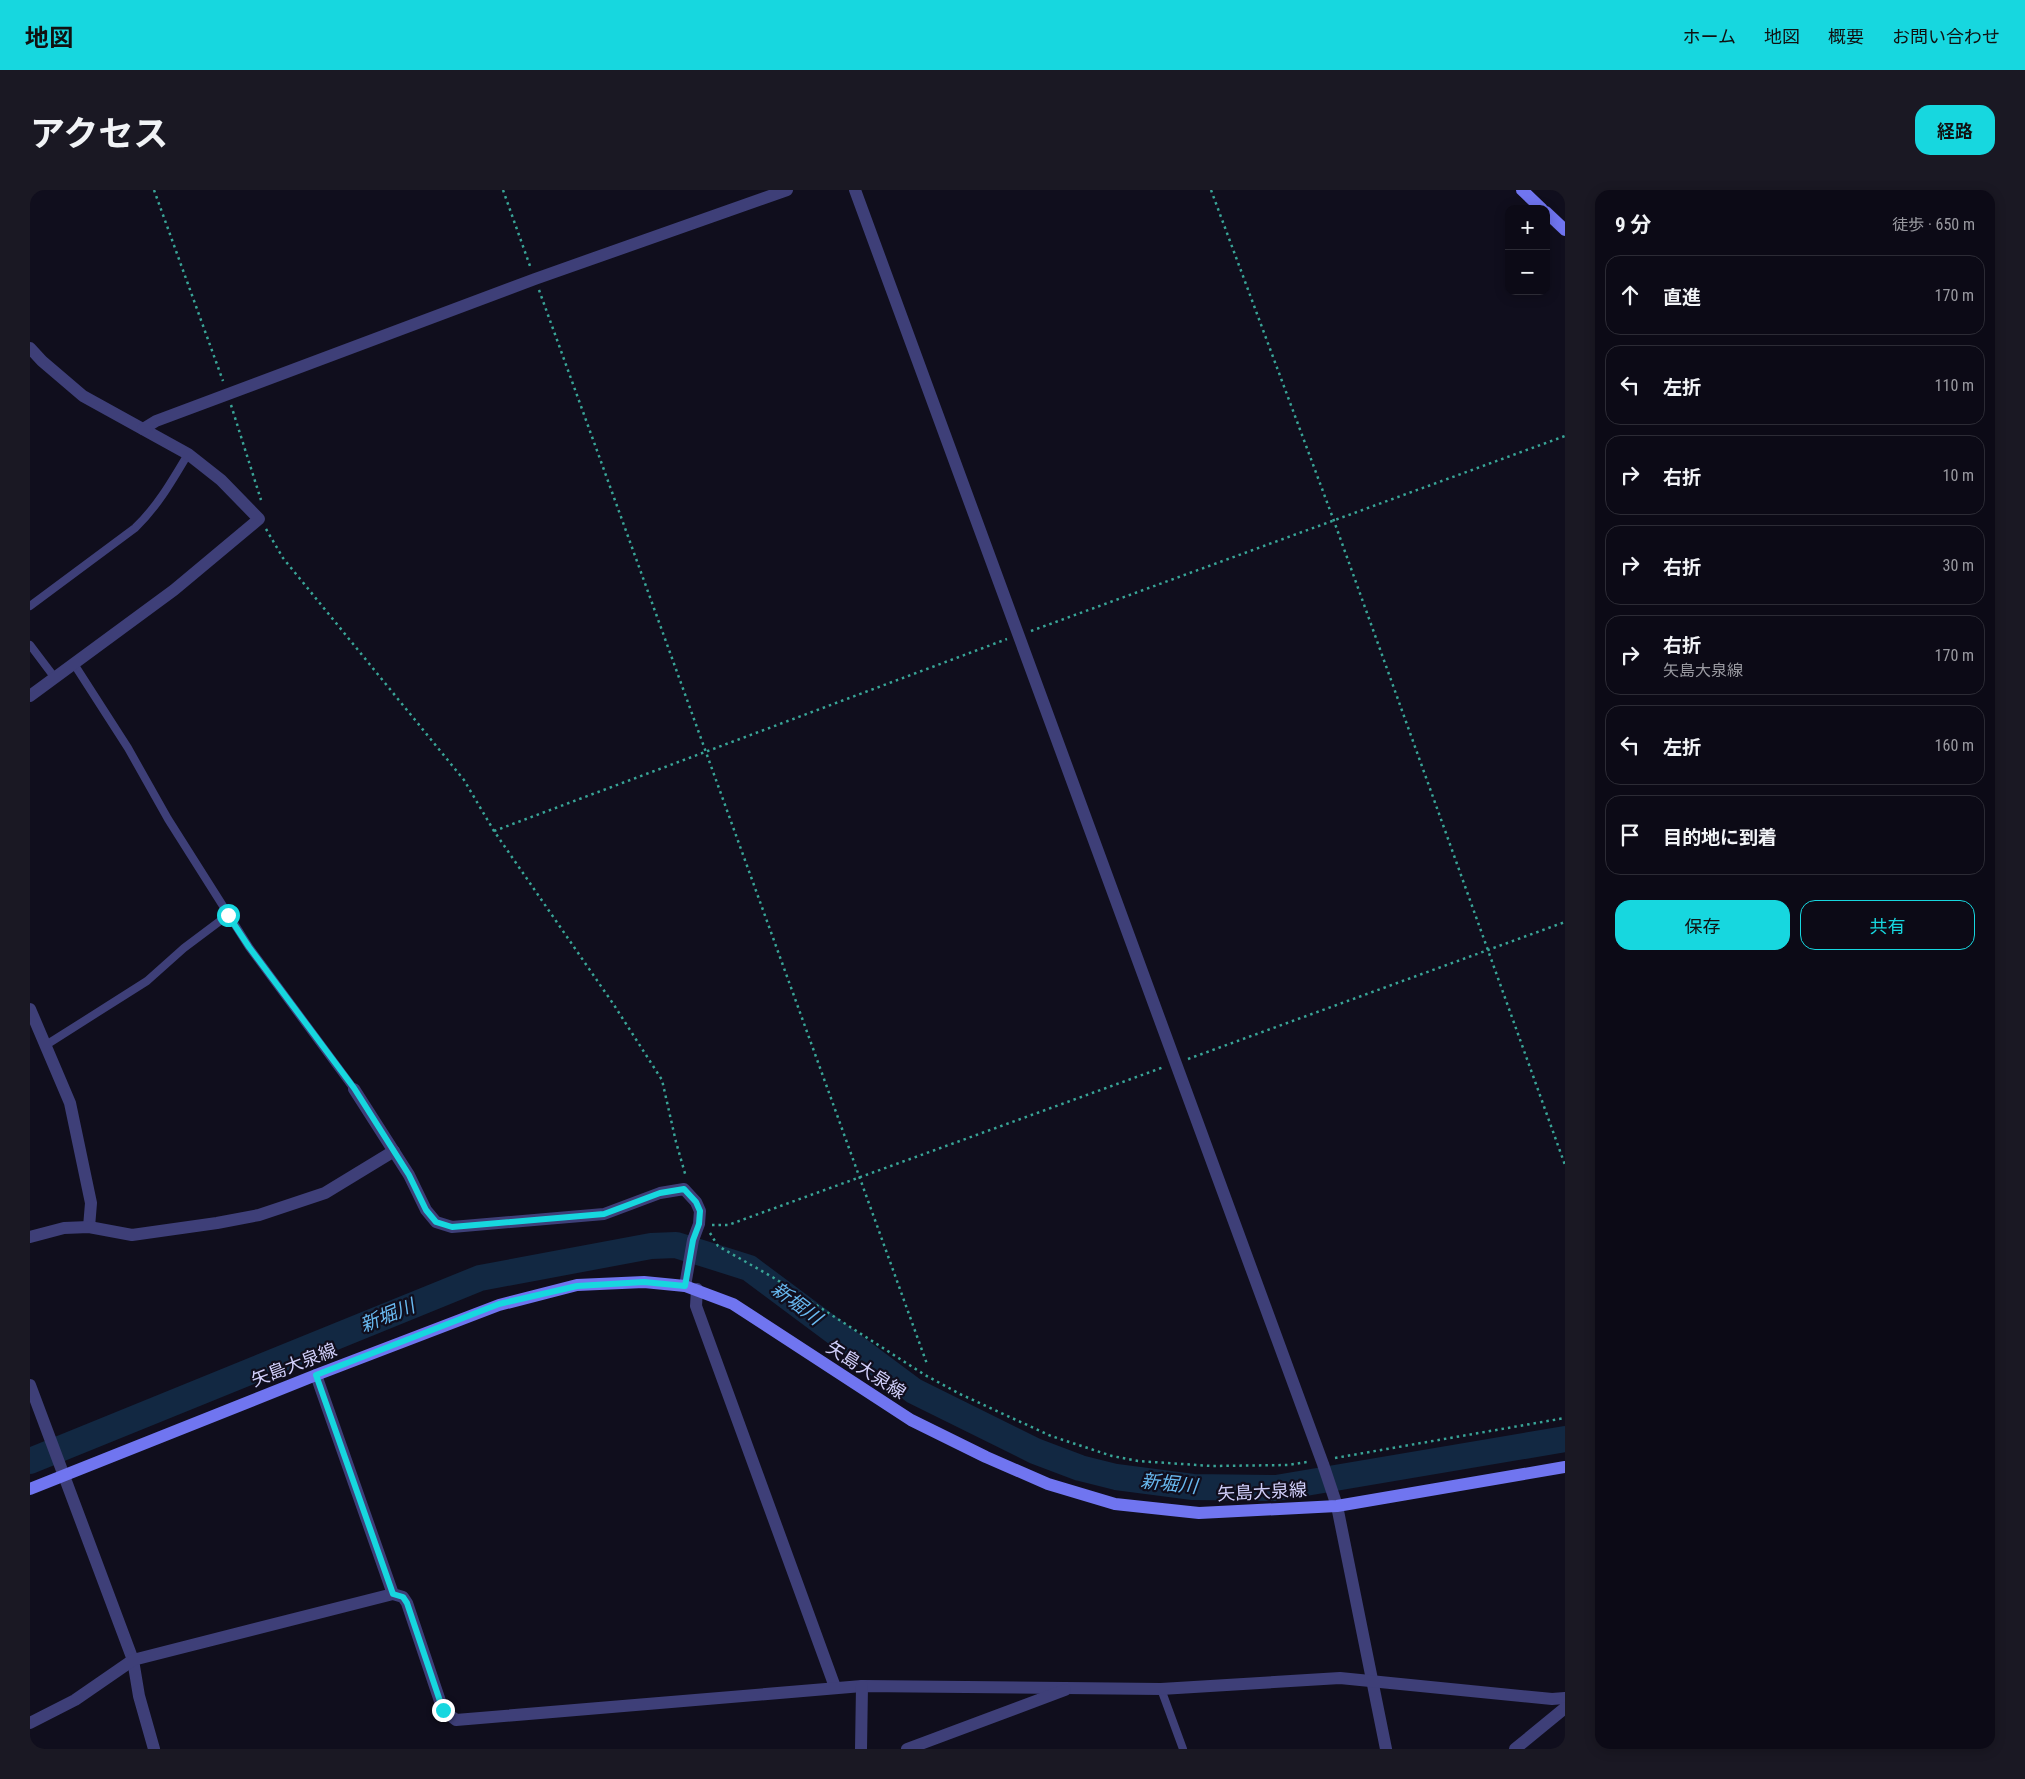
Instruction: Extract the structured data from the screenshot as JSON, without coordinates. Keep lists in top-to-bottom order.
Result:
{
  "streets": {
    "main road": ["矢島大泉線"]
  },
  "water": ["新堀川"],
  "page": {
    "header": "地図",
    "nav": [
      "ホーム",
      "地図",
      "概要",
      "お問い合わせ"
    ],
    "title": "アクセス",
    "buttons": [
      "経路",
      ["保存", "共有"]
    ],
    "heading": ["9 分", "徒歩 · 650 m"],
    "map_buttons": ["+", "−"],
    "list": [
      ["直進", "170 m"],
      ["左折", "110 m"],
      ["右折", "10 m"],
      ["右折", "30 m"],
      ["右折", "矢島大泉線", "170 m"],
      ["左折", "160 m"],
      "目的地に到着"
    ]
  }
}
